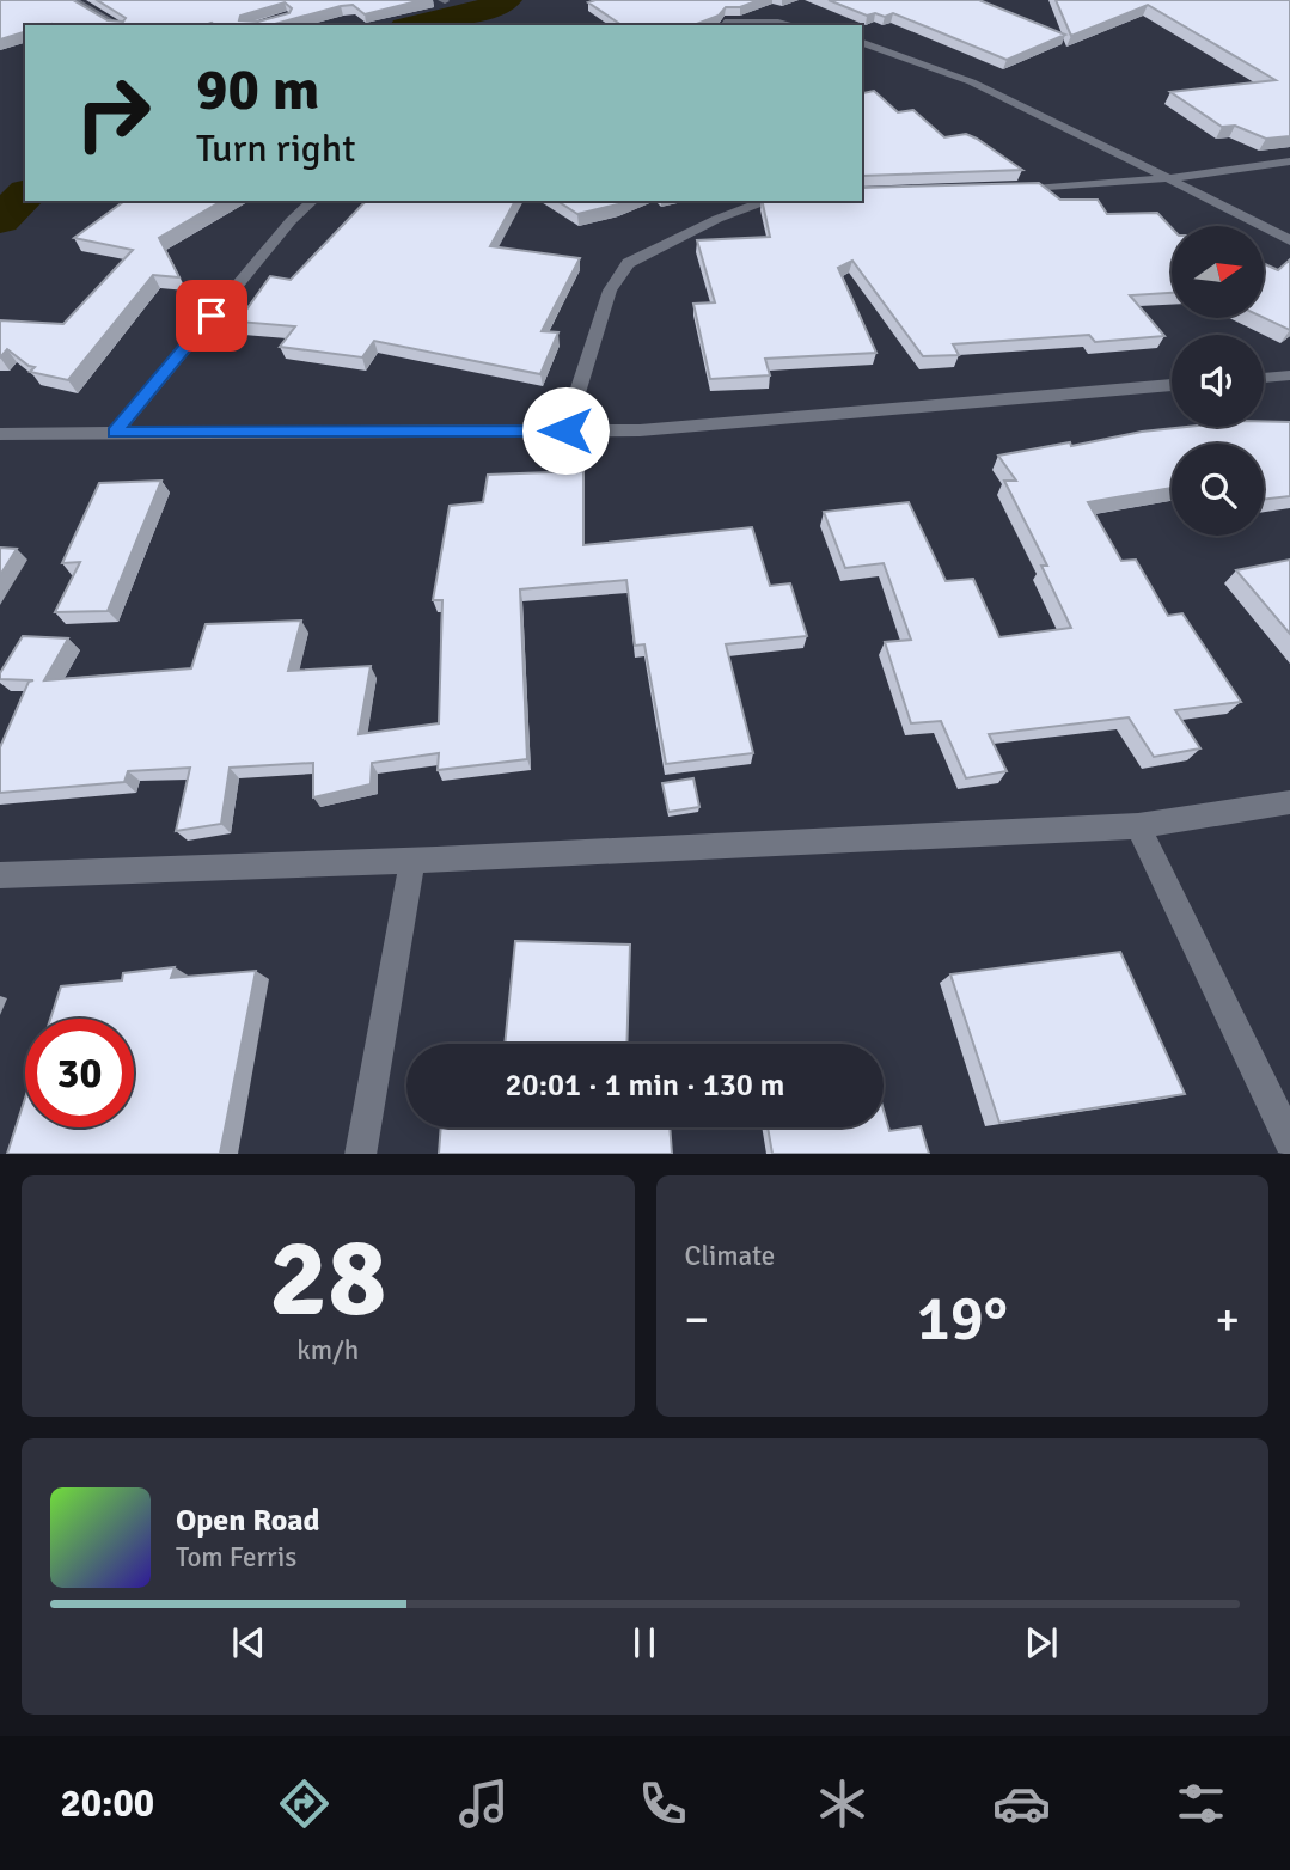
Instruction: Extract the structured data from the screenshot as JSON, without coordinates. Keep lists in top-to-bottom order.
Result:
{
  "north": "right",
  "page": {
    "turn": ["90 m", "Turn right"],
    "limit": "30",
    "trip": "20:01 · 1 min · 130 m",
    "tile": [
      ["28", "km/h"],
      "Climate"
    ],
    "heat": ["−", "19°", "+"],
    "song": ["Open Road", "Tom Ferris"],
    "tabs": "20:00"
  }
}
